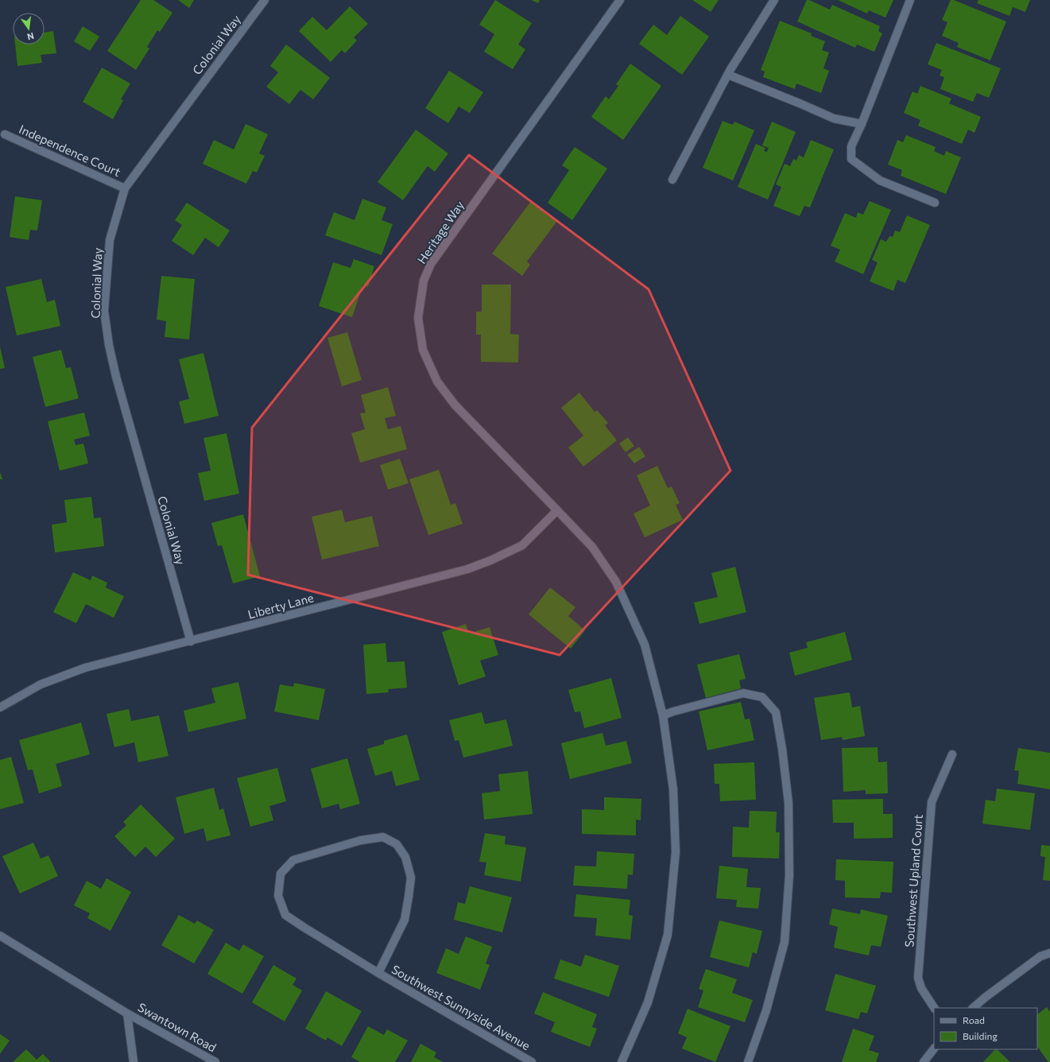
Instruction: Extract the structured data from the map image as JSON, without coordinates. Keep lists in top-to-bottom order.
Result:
{
  "streets": {
    "street": [
      "Colonial Way",
      "Independence Court",
      "Heritage Way",
      "Liberty Lane",
      "Southwest Upland Court",
      "Southwest Sunnyside Avenue",
      "Swantown Road"
    ]
  },
  "crossings": [
    ["Colonial Way", "Independence Court"],
    ["Colonial Way", "Liberty Lane"],
    ["Heritage Way", "Liberty Lane"]
  ],
  "legend": ["Road", "Building"],
  "north": "bottom"
}
